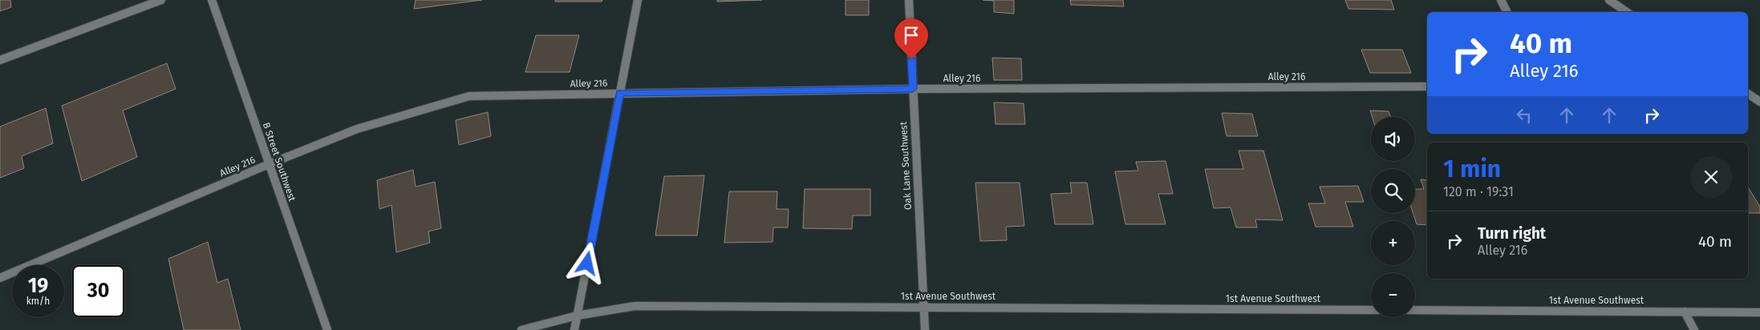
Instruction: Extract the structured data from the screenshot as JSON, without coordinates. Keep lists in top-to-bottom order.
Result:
{
  "streets": {
    "street": [
      "Alley 216",
      "B Street Southwest",
      "Oak Lane Southwest",
      "1st Avenue Southwest"
    ]
  },
  "crossings": [
    ["Alley 216", "B Street Southwest"],
    ["Alley 216", "Oak Lane Southwest"],
    ["Oak Lane Southwest", "1st Avenue Southwest"]
  ],
  "page": {
    "turn": ["40 m", "Alley 216"],
    "map_buttons": ["+", "−"],
    "heading": ["1 min", "120 m · 19:31"],
    "list": [
      {
        "name": "Turn right",
        "note": "Alley 216",
        "value": "40 m"
      }
    ],
    "speed": "19 km/h",
    "limit": "30"
  }
}
